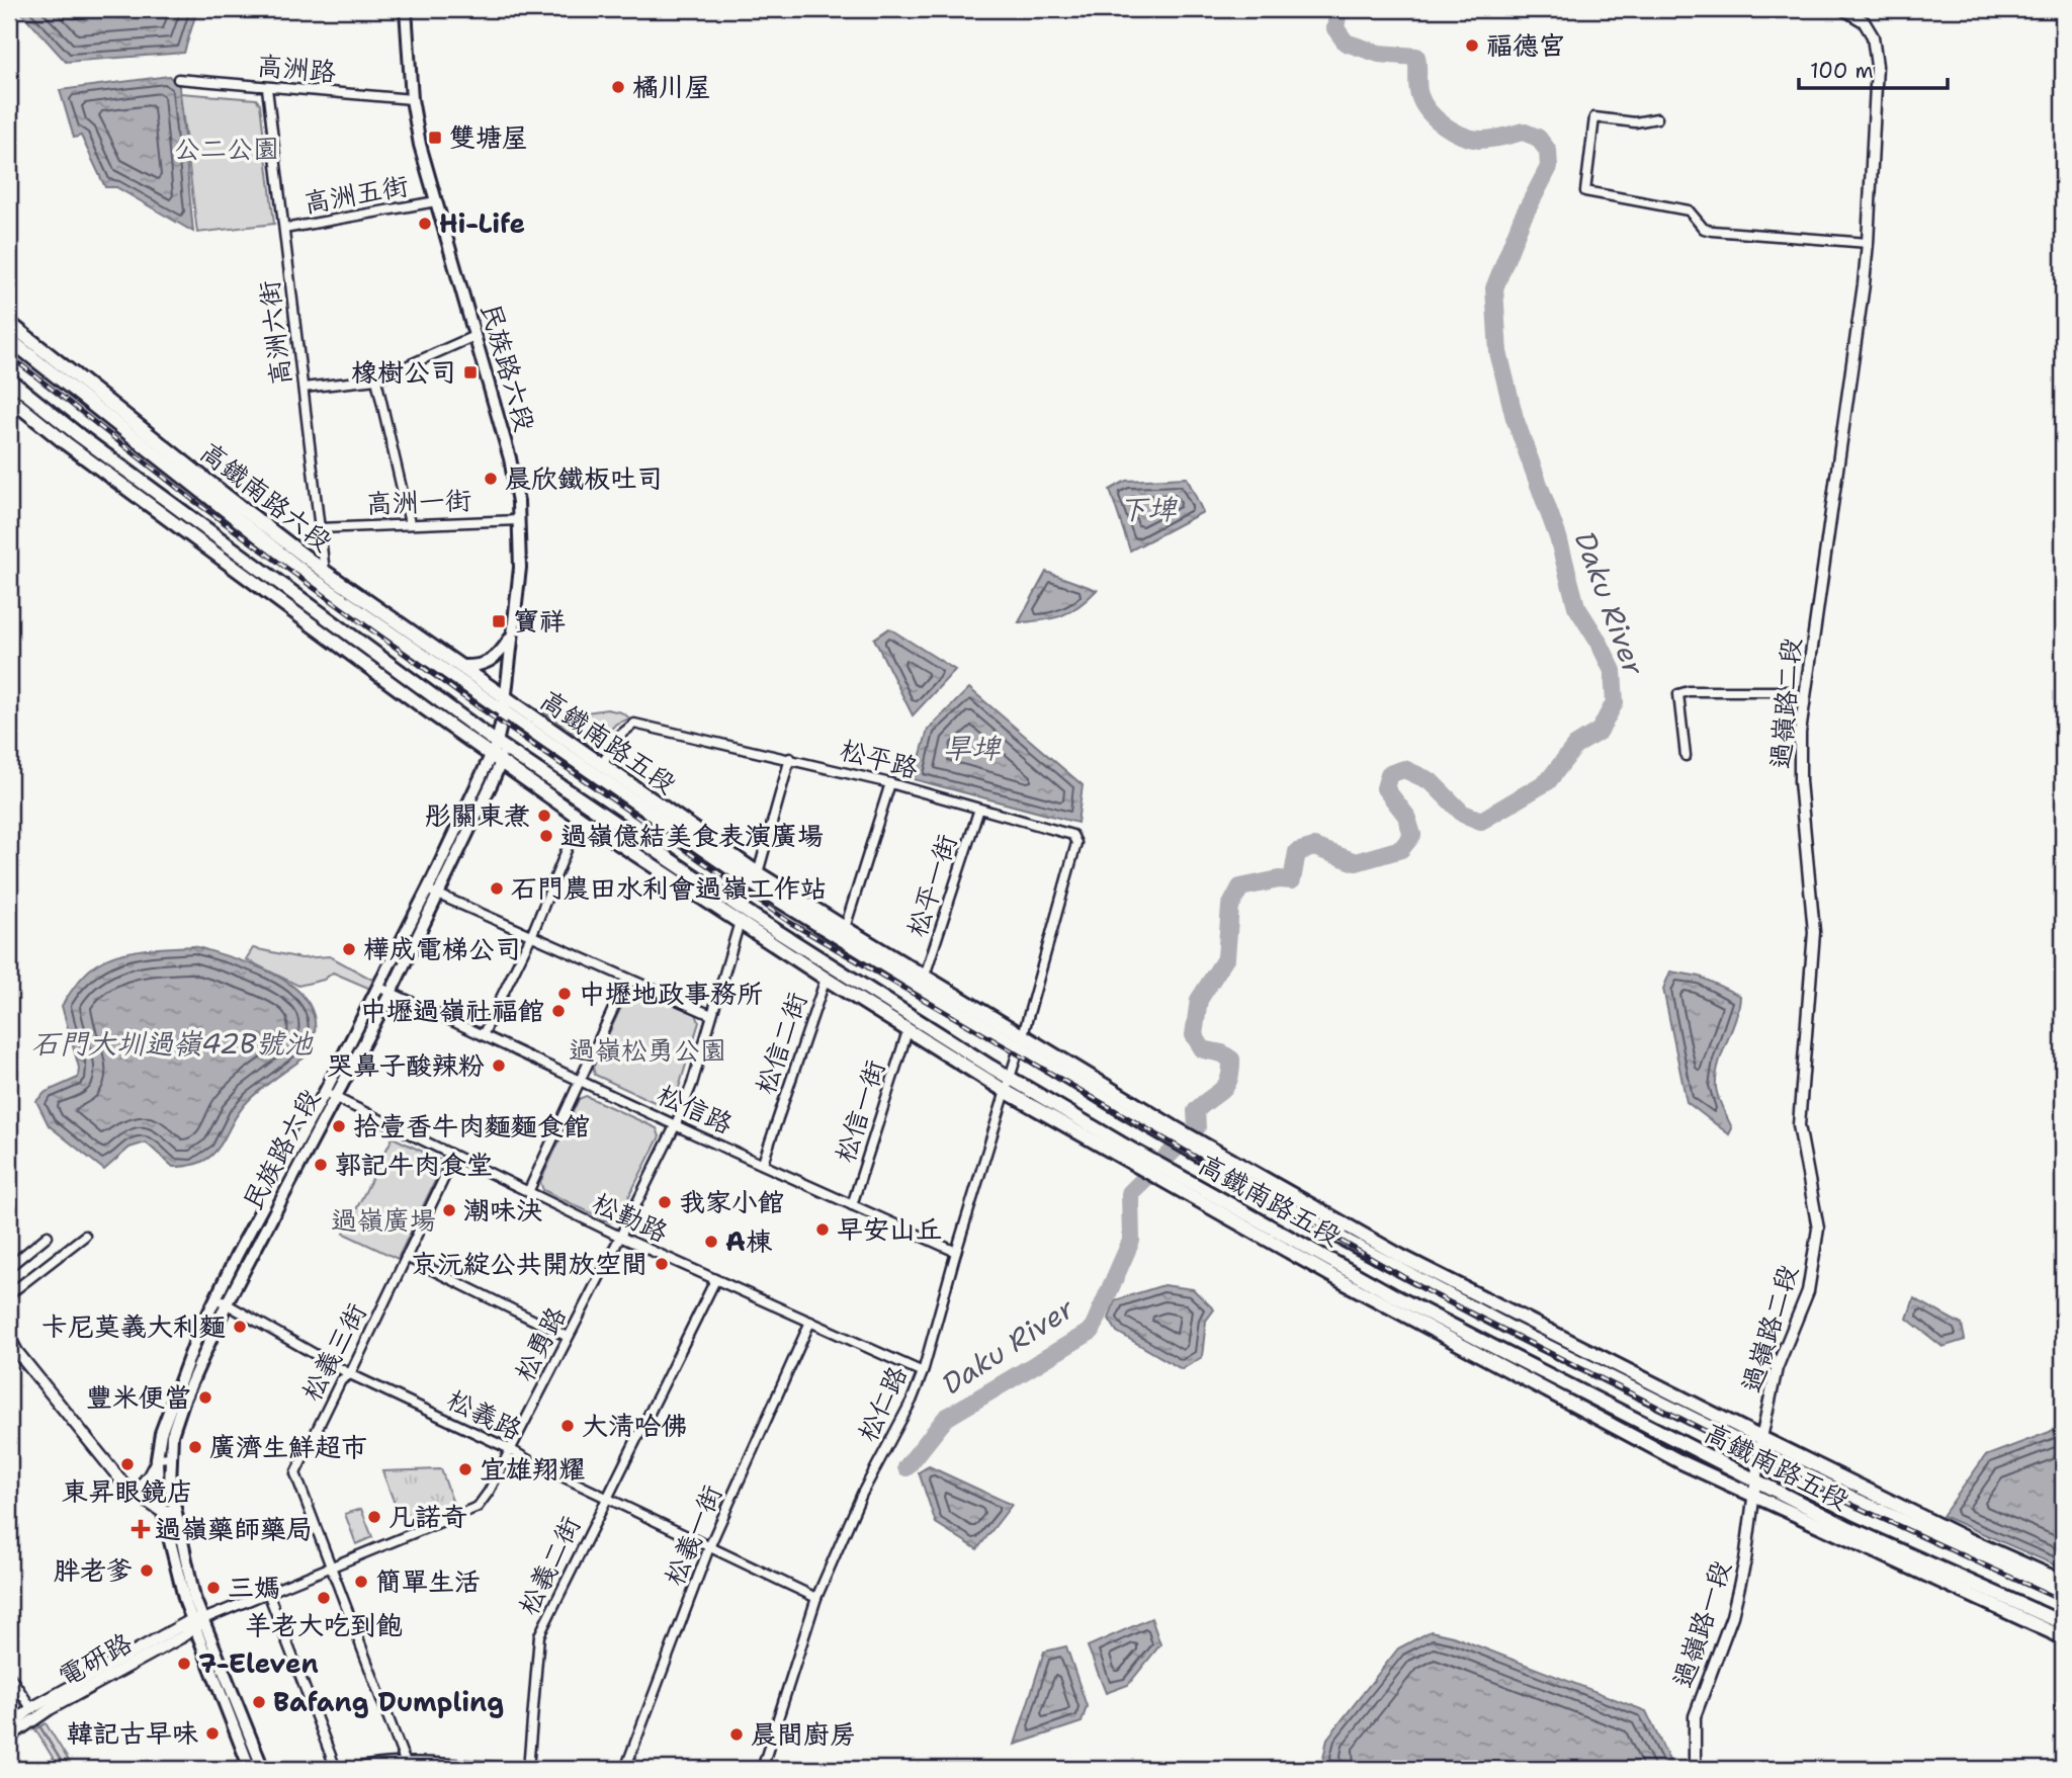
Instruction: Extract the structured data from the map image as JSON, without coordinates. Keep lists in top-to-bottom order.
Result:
{
  "streets": {
    "main road": ["民族路六段", "高鐵南路六段", "高鐵南路五段"],
    "street": [
      "高洲路",
      "高洲五街",
      "高洲六街",
      "高洲一街",
      "過嶺路二段",
      "松平路",
      "松平一街",
      "松信二街",
      "松信路",
      "松信一街",
      "松勤路",
      "松勇路",
      "松義三街",
      "松仁路",
      "松義路",
      "松義一街",
      "松義二街",
      "過嶺路一段",
      "電研路"
    ]
  },
  "crossings": [
    ["高洲路", "高洲六街"],
    ["高洲路", "民族路六段"],
    ["高洲五街", "高洲六街"],
    ["高洲五街", "民族路六段"],
    ["高洲六街", "高鐵南路六段"],
    ["高洲六街", "高洲一街"],
    ["民族路六段", "高鐵南路六段"],
    ["民族路六段", "高洲一街"],
    ["民族路六段", "高鐵南路五段"],
    ["民族路六段", "松信路"],
    ["民族路六段", "松勤路"],
    ["民族路六段", "松勇路"],
    ["民族路六段", "松義路"],
    ["民族路六段", "電研路"],
    ["高鐵南路六段", "高鐵南路五段"],
    ["過嶺路二段", "高鐵南路五段"],
    ["過嶺路二段", "過嶺路一段"],
    ["高鐵南路五段", "松平路"],
    ["高鐵南路五段", "松平一街"],
    ["高鐵南路五段", "松信二街"],
    ["高鐵南路五段", "松信一街"],
    ["高鐵南路五段", "松勇路"],
    ["高鐵南路五段", "松仁路"],
    ["高鐵南路五段", "過嶺路一段"],
    ["松平路", "松平一街"],
    ["松平路", "松仁路"],
    ["松信二街", "松信路"],
    ["松信路", "松信一街"],
    ["松信路", "松勇路"],
    ["松信路", "松仁路"],
    ["松勤路", "松勇路"],
    ["松勤路", "松義三街"],
    ["松勤路", "松仁路"],
    ["松勤路", "松義一街"],
    ["松勤路", "松義二街"],
    ["松勇路", "松義三街"],
    ["松勇路", "松義路"],
    ["松勇路", "電研路"],
    ["松義三街", "松義路"],
    ["松仁路", "松義路"],
    ["松義路", "松義一街"],
    ["松義路", "松義二街"]
  ],
  "water": [
    "下埤",
    "Daku River",
    "旱埤",
    "石門大圳過嶺42B號池"
  ],
  "parks": ["公二公園", "過嶺松勇公園", "過嶺廣場"],
  "places": {
    "other": [
      "福德宮",
      "橘川屋",
      "Hi-Life",
      "晨欣鐵板吐司",
      "彤關東煮",
      "過嶺億結美食表演廣場",
      "石門農田水利會過嶺工作站",
      "樺成電梯公司",
      "中壢地政事務所",
      "中壢過嶺社福館",
      "哭鼻子酸辣粉",
      "拾壹香牛肉麵麵食館",
      "郭記牛肉食堂",
      "我家小館",
      "潮味決",
      "早安山丘",
      "A棟",
      "京沅綻公共開放空間",
      "卡尼莫義大利麵",
      "豐米便當",
      "大清哈佛",
      "廣濟生鮮超市",
      "東昇眼鏡店",
      "宜雄翔耀",
      "凡諾奇",
      "胖老爹",
      "簡單生活",
      "三媽",
      "羊老大吃到飽",
      "7-Eleven",
      "Bafang Dumpling",
      "韓記古早味",
      "晨間廚房"
    ],
    "transit": ["雙塘屋", "橡樹公司", "寶祥"],
    "health": ["過嶺藥師藥局"]
  },
  "scale_bar": "100 m"
}
